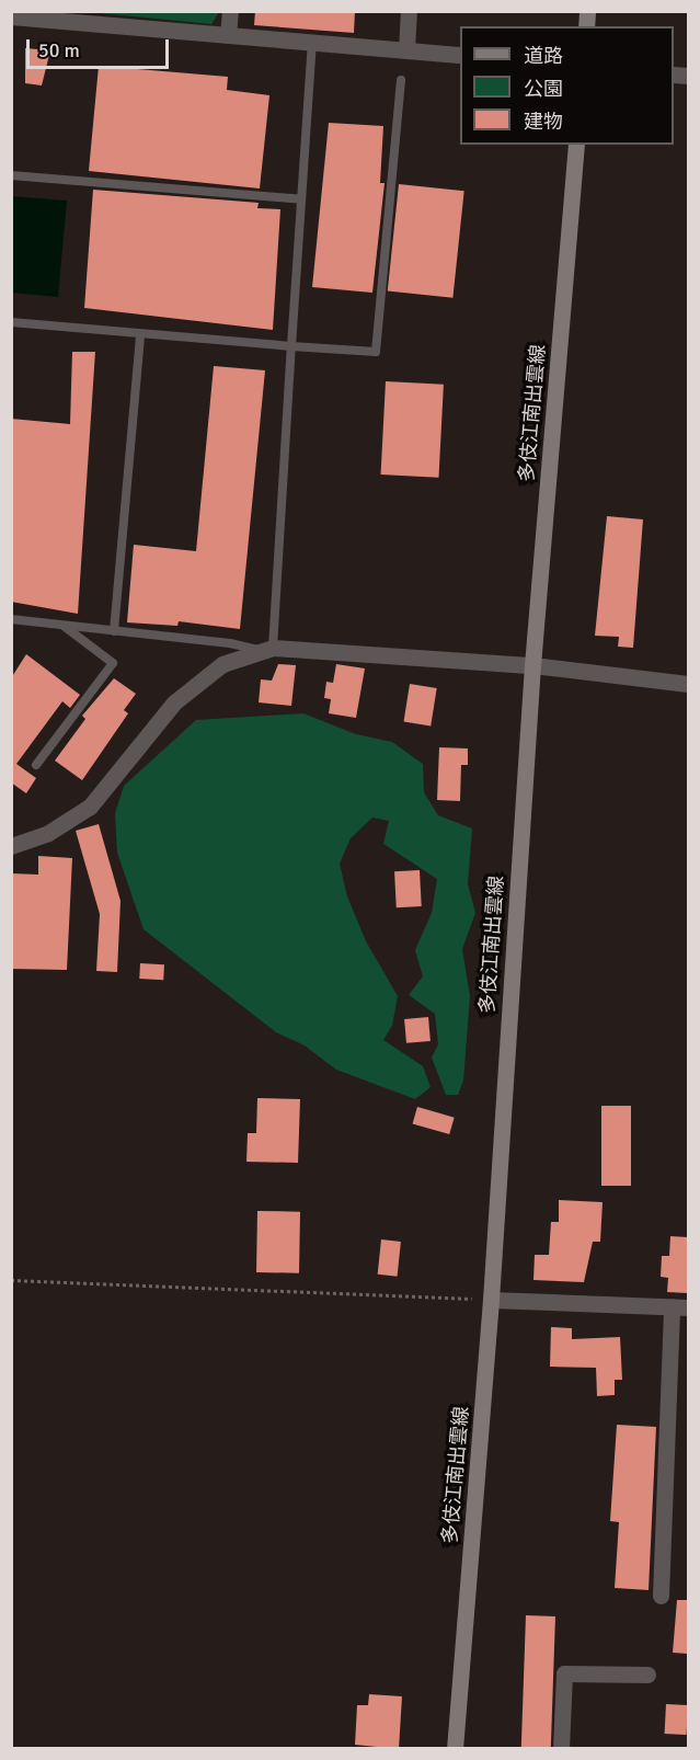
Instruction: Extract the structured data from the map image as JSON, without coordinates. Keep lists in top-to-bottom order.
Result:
{
  "streets": {
    "main road": ["多伎江南出雲線"]
  },
  "legend": ["道路", "公園", "建物"],
  "scale_bar": "50 m"
}
